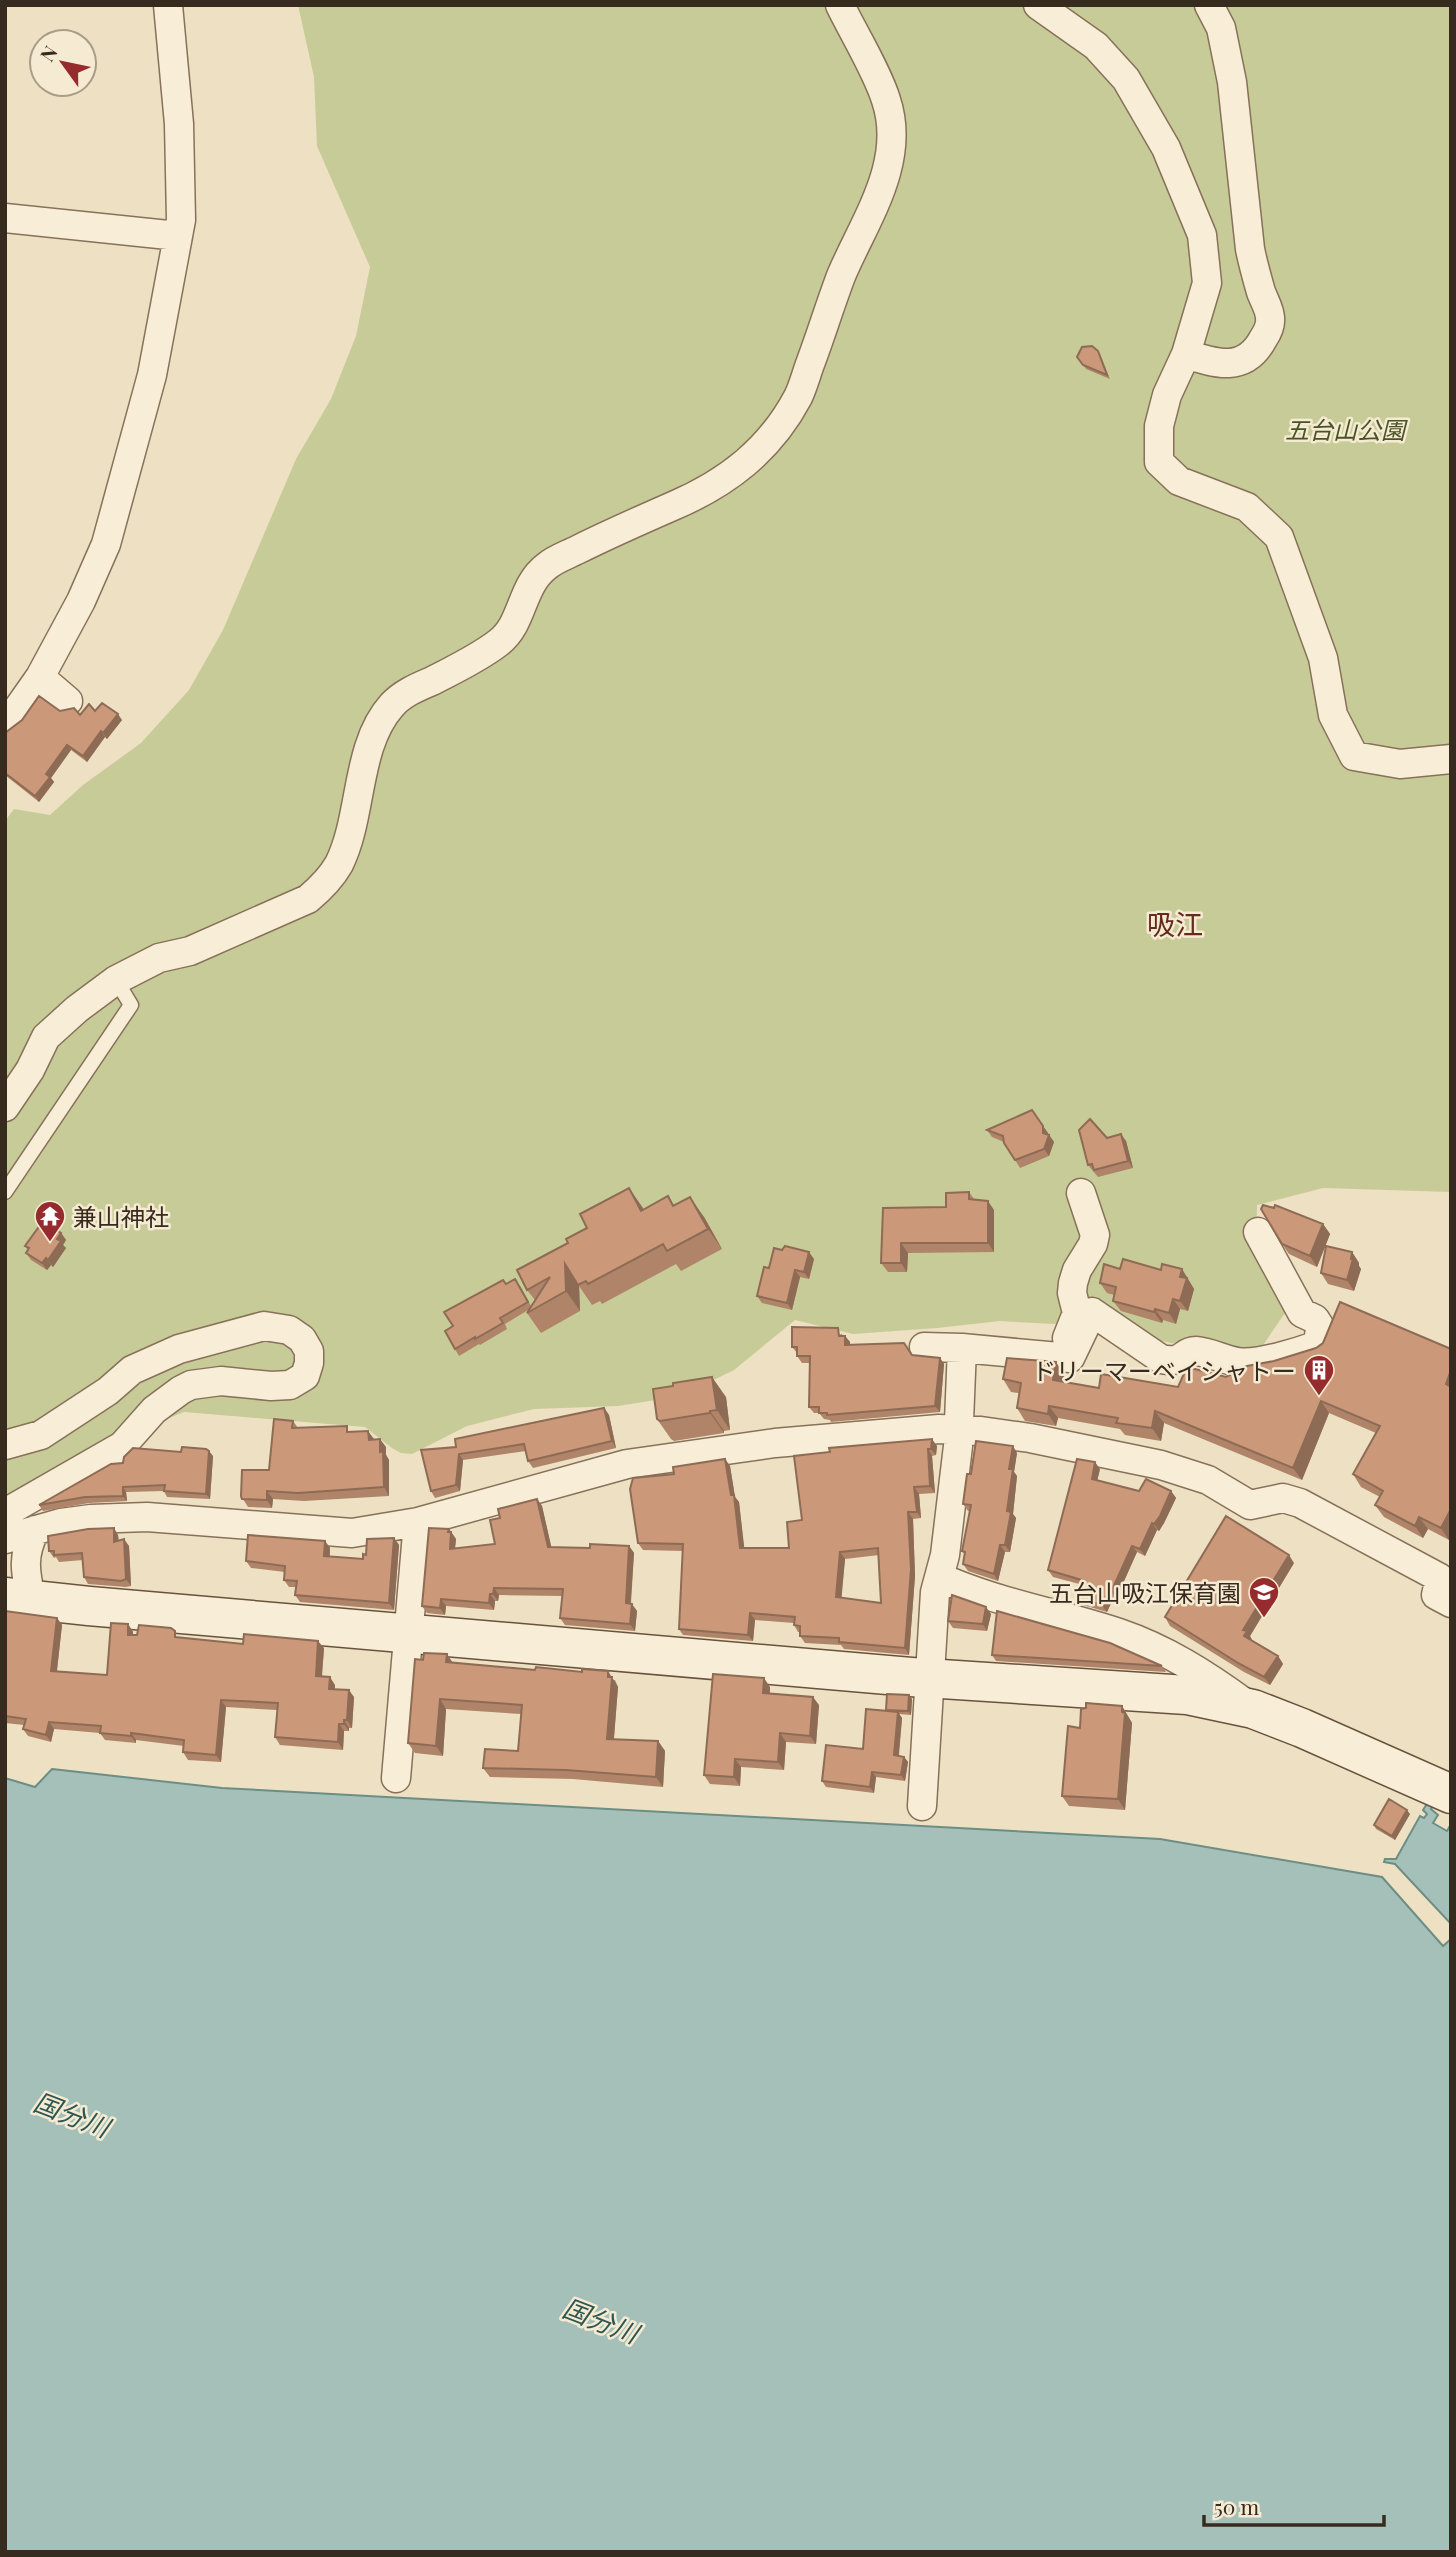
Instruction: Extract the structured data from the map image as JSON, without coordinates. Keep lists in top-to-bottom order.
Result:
{
  "districts": ["吸江"],
  "water": ["国分川"],
  "parks": ["五台山公園"],
  "places": {
    "temple": ["兼山神社"],
    "building": ["ドリーマーベイシャトー"],
    "school or university": ["五台山吸江保育園"]
  },
  "scale_bar": "50 m",
  "north": "top left"
}
